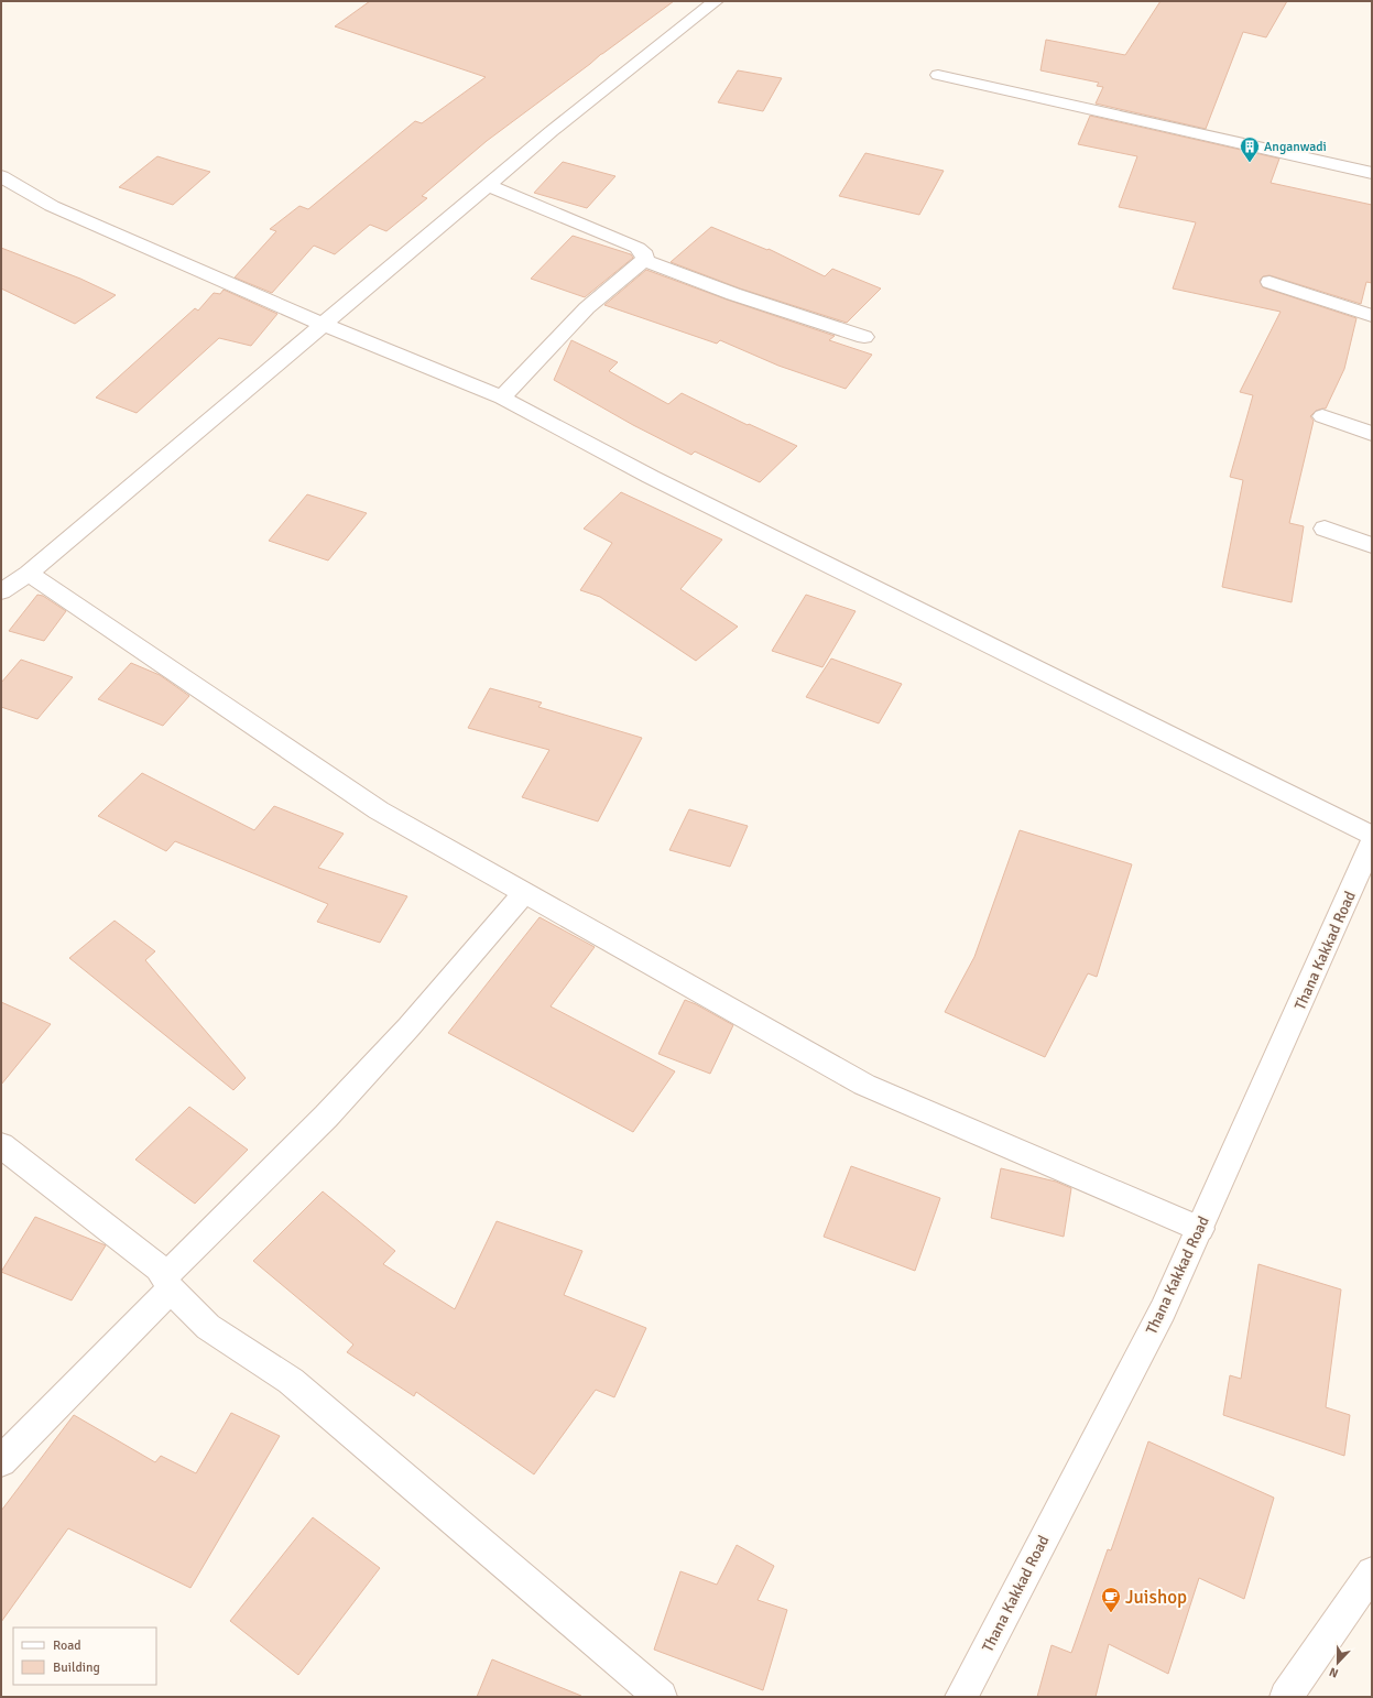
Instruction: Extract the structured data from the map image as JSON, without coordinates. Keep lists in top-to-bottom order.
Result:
{
  "streets": {
    "street": ["Thana Kakkad Road"]
  },
  "places": {
    "building": ["Anganwadi"],
    "cafe": ["Juishop"]
  },
  "legend": ["Road", "Building"],
  "north": "bottom"
}
